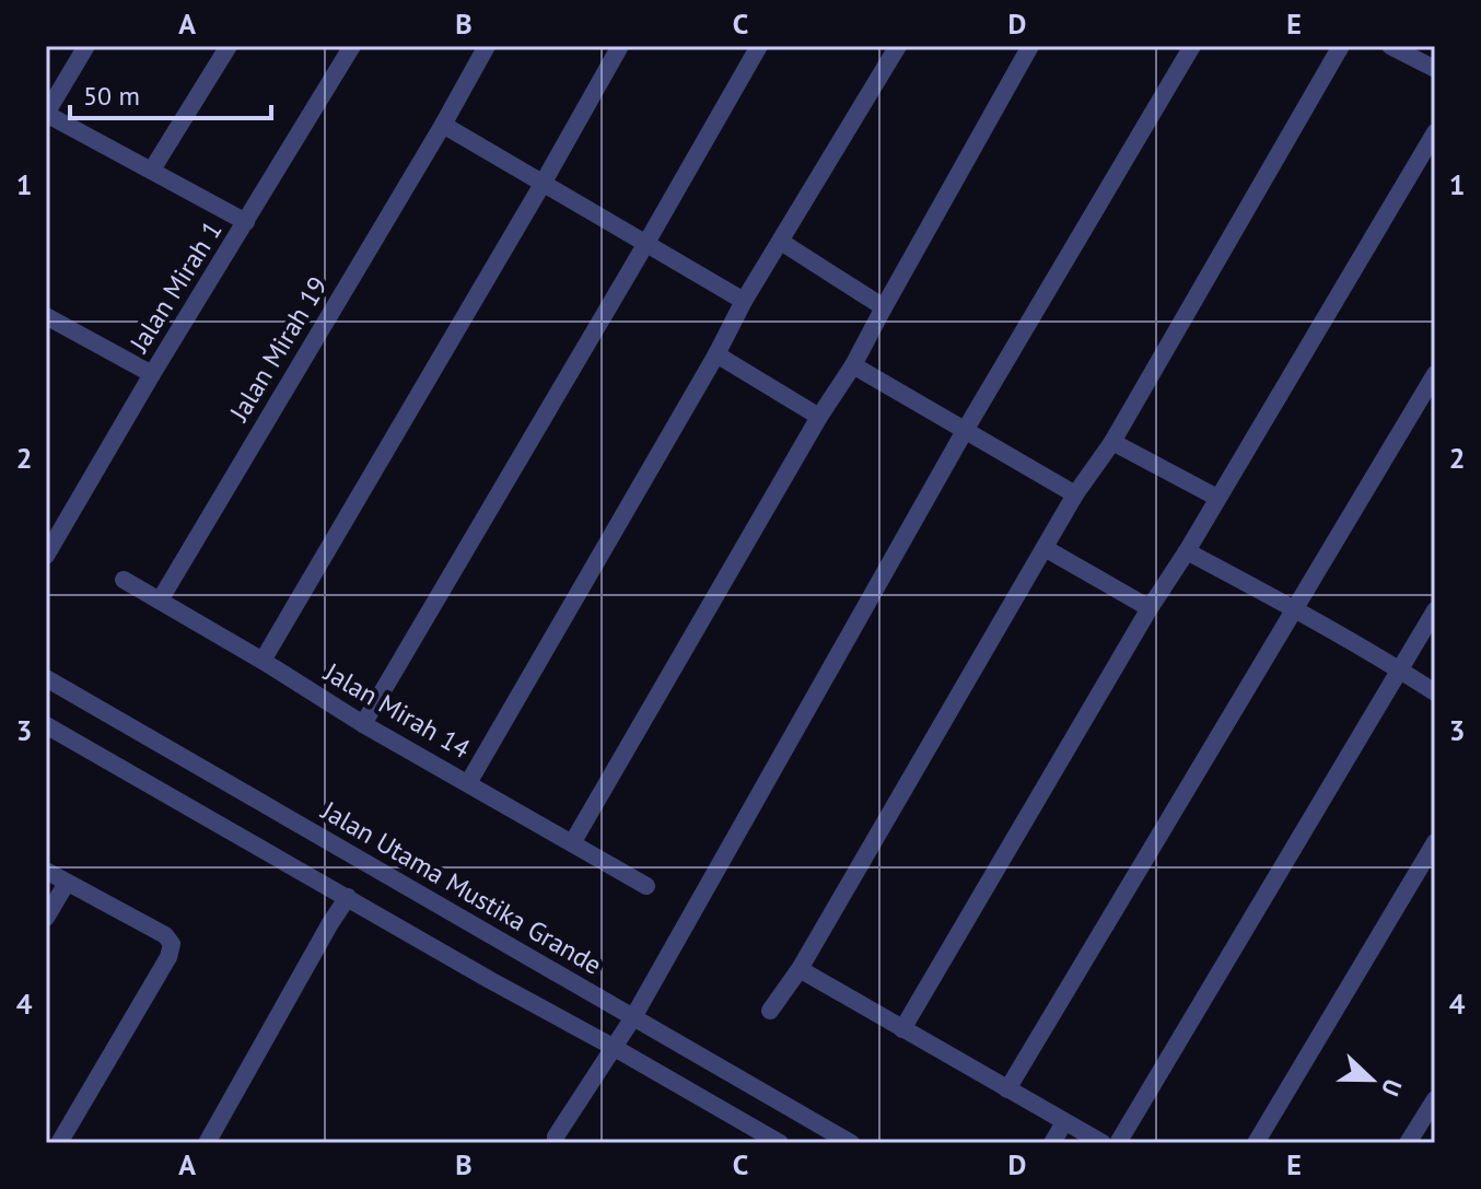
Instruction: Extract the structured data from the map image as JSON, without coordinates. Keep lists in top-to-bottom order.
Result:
{
  "streets": {
    "street": [
      "Jalan Mirah 1",
      "Jalan Mirah 19",
      "Jalan Mirah 14",
      "Jalan Utama Mustika Grande"
    ]
  },
  "crossings": [
    ["Jalan Mirah 19", "Jalan Mirah 14"]
  ],
  "scale_bar": "50 m",
  "north": "right",
  "grid": {
    "columns": [
      "A",
      "B",
      "C",
      "D",
      "E"
    ],
    "rows": [
      "1",
      "2",
      "3",
      "4"
    ]
  }
}
